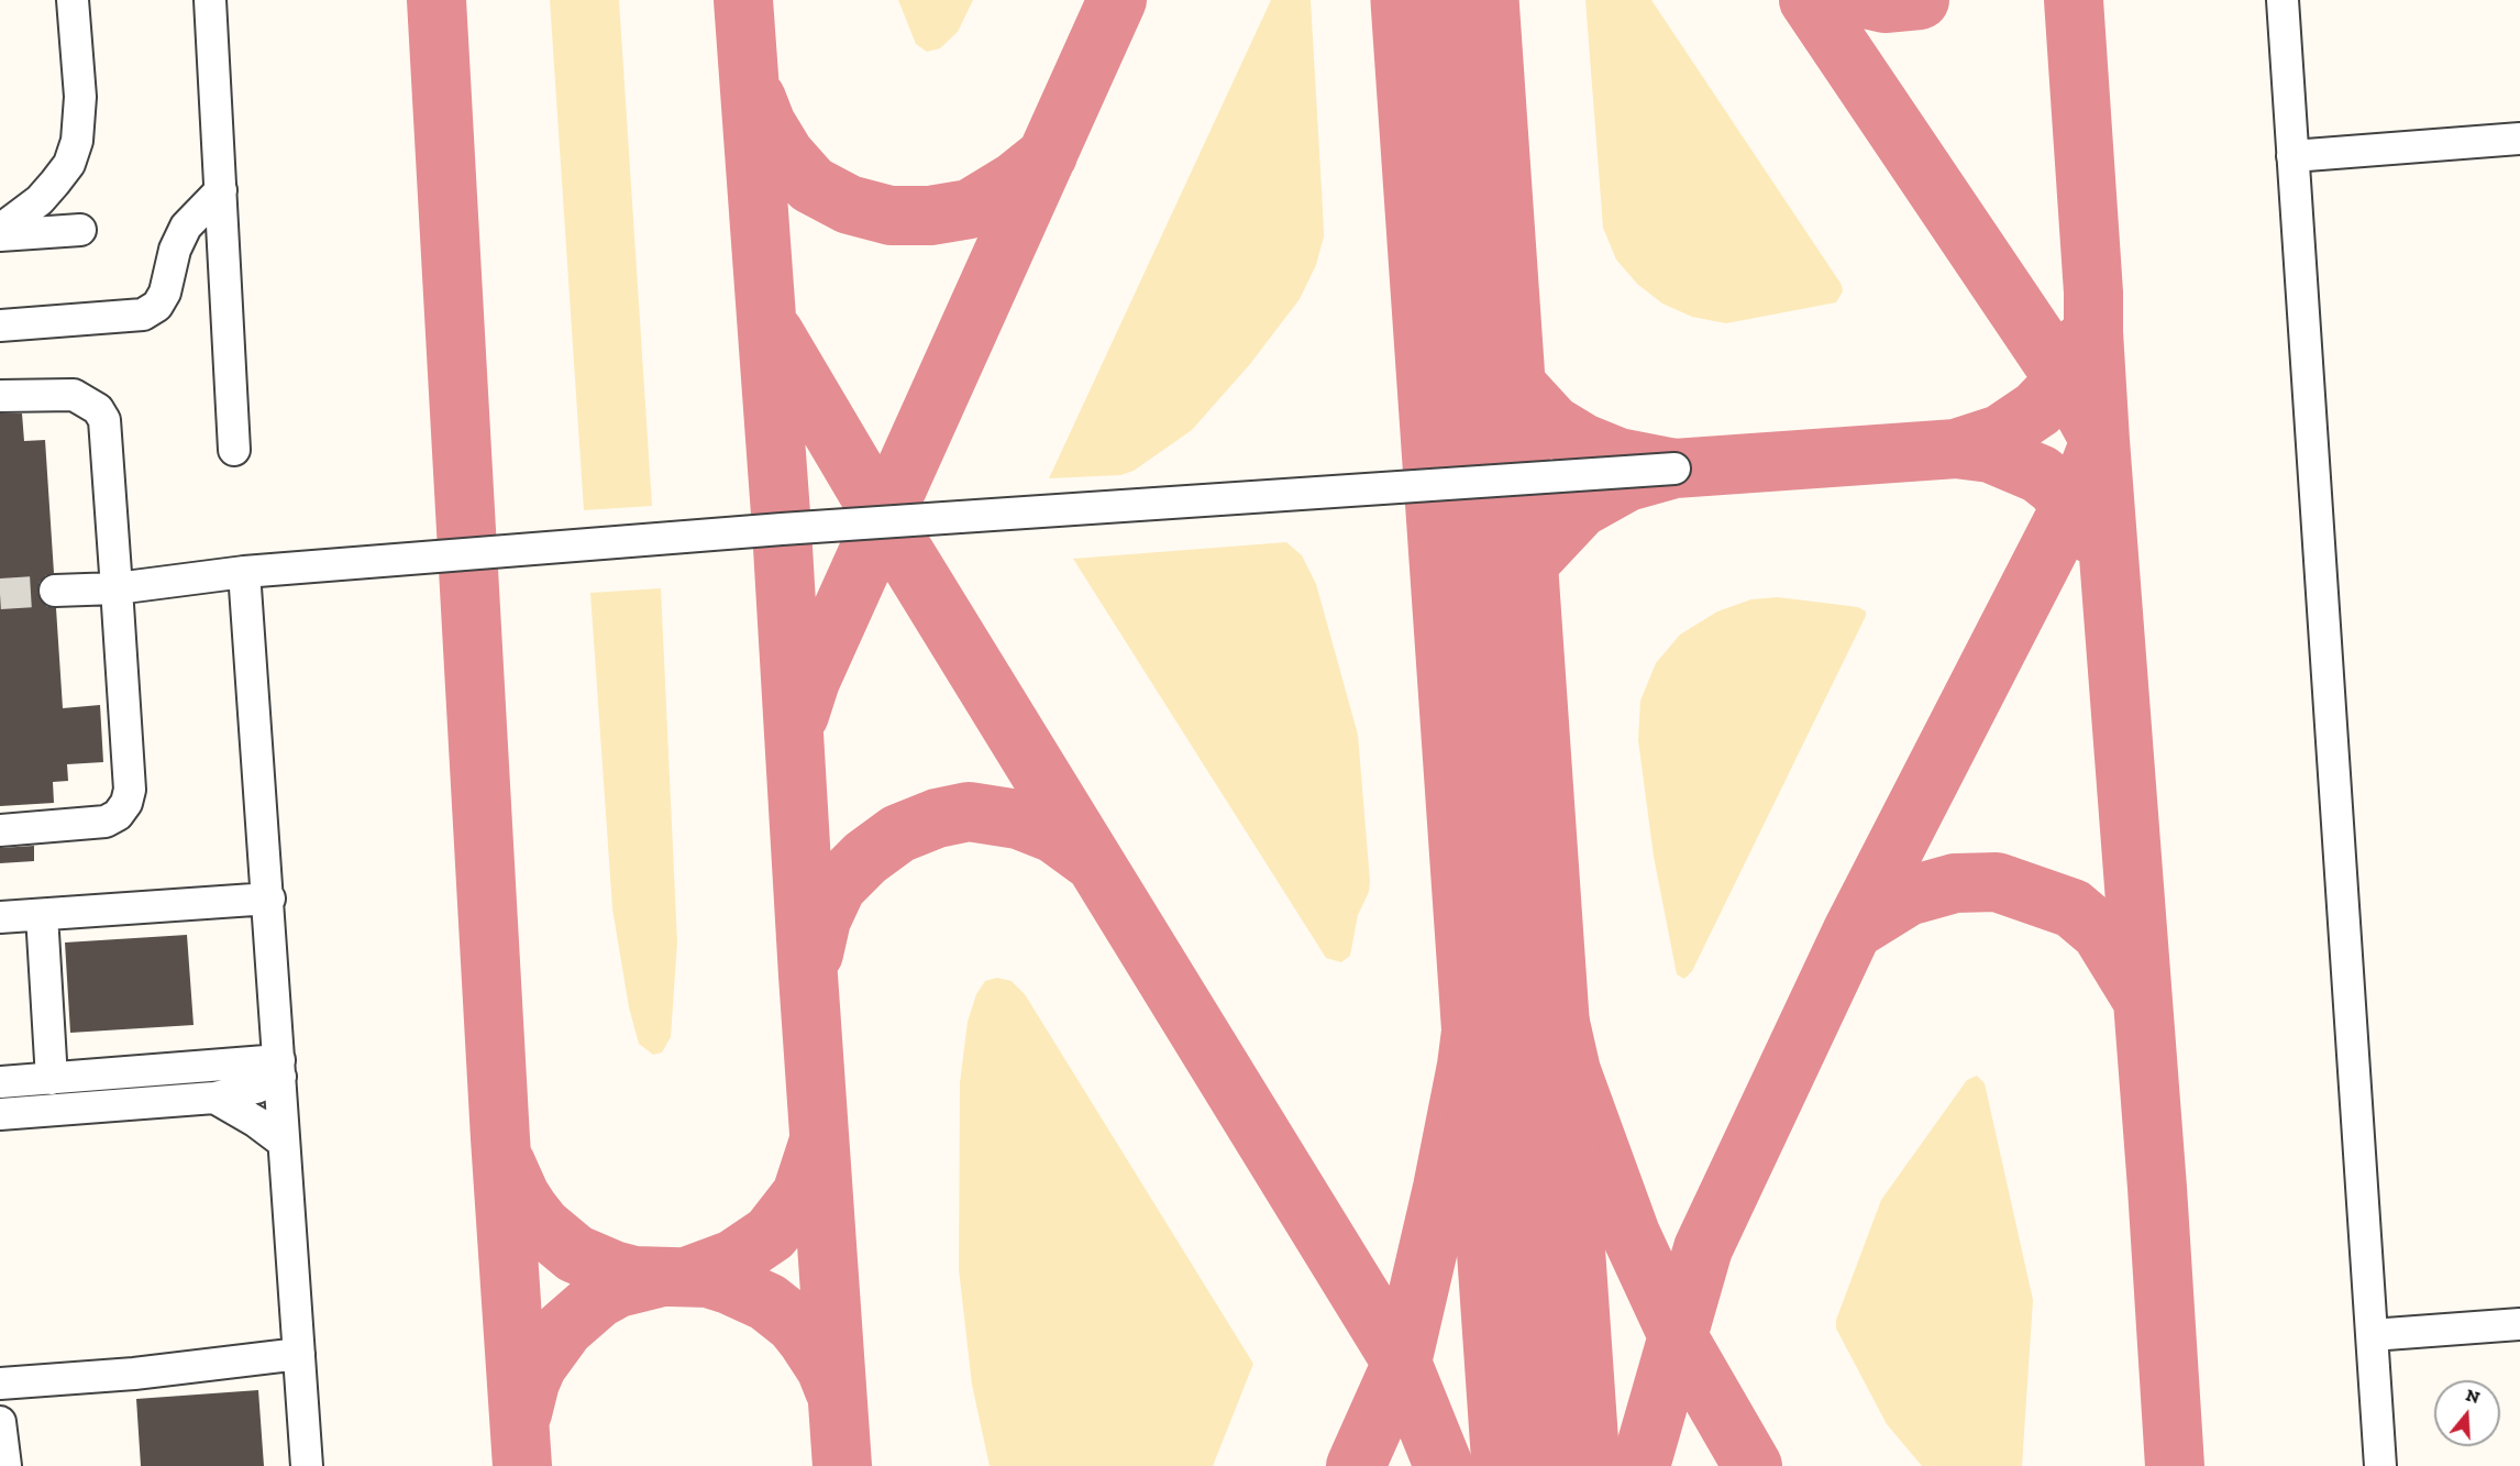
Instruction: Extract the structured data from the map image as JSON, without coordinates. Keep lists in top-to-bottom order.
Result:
{
  "north": "top"
}
